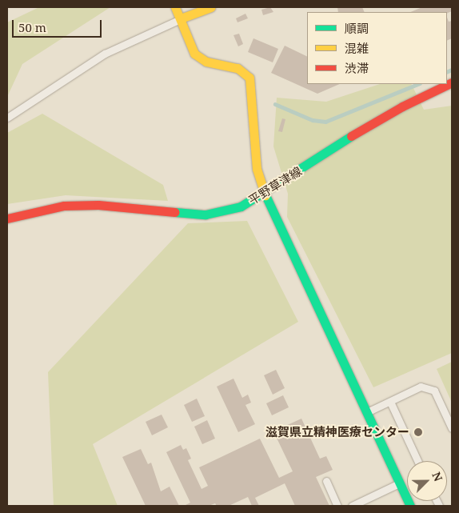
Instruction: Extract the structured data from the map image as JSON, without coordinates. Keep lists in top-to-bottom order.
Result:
{
  "streets": {
    "street": ["平野草津線"]
  },
  "places": ["滋賀県立精神医療センター"],
  "legend": ["順調", "混雑", "渋滞"],
  "scale_bar": "50 m",
  "north": "top right"
}
